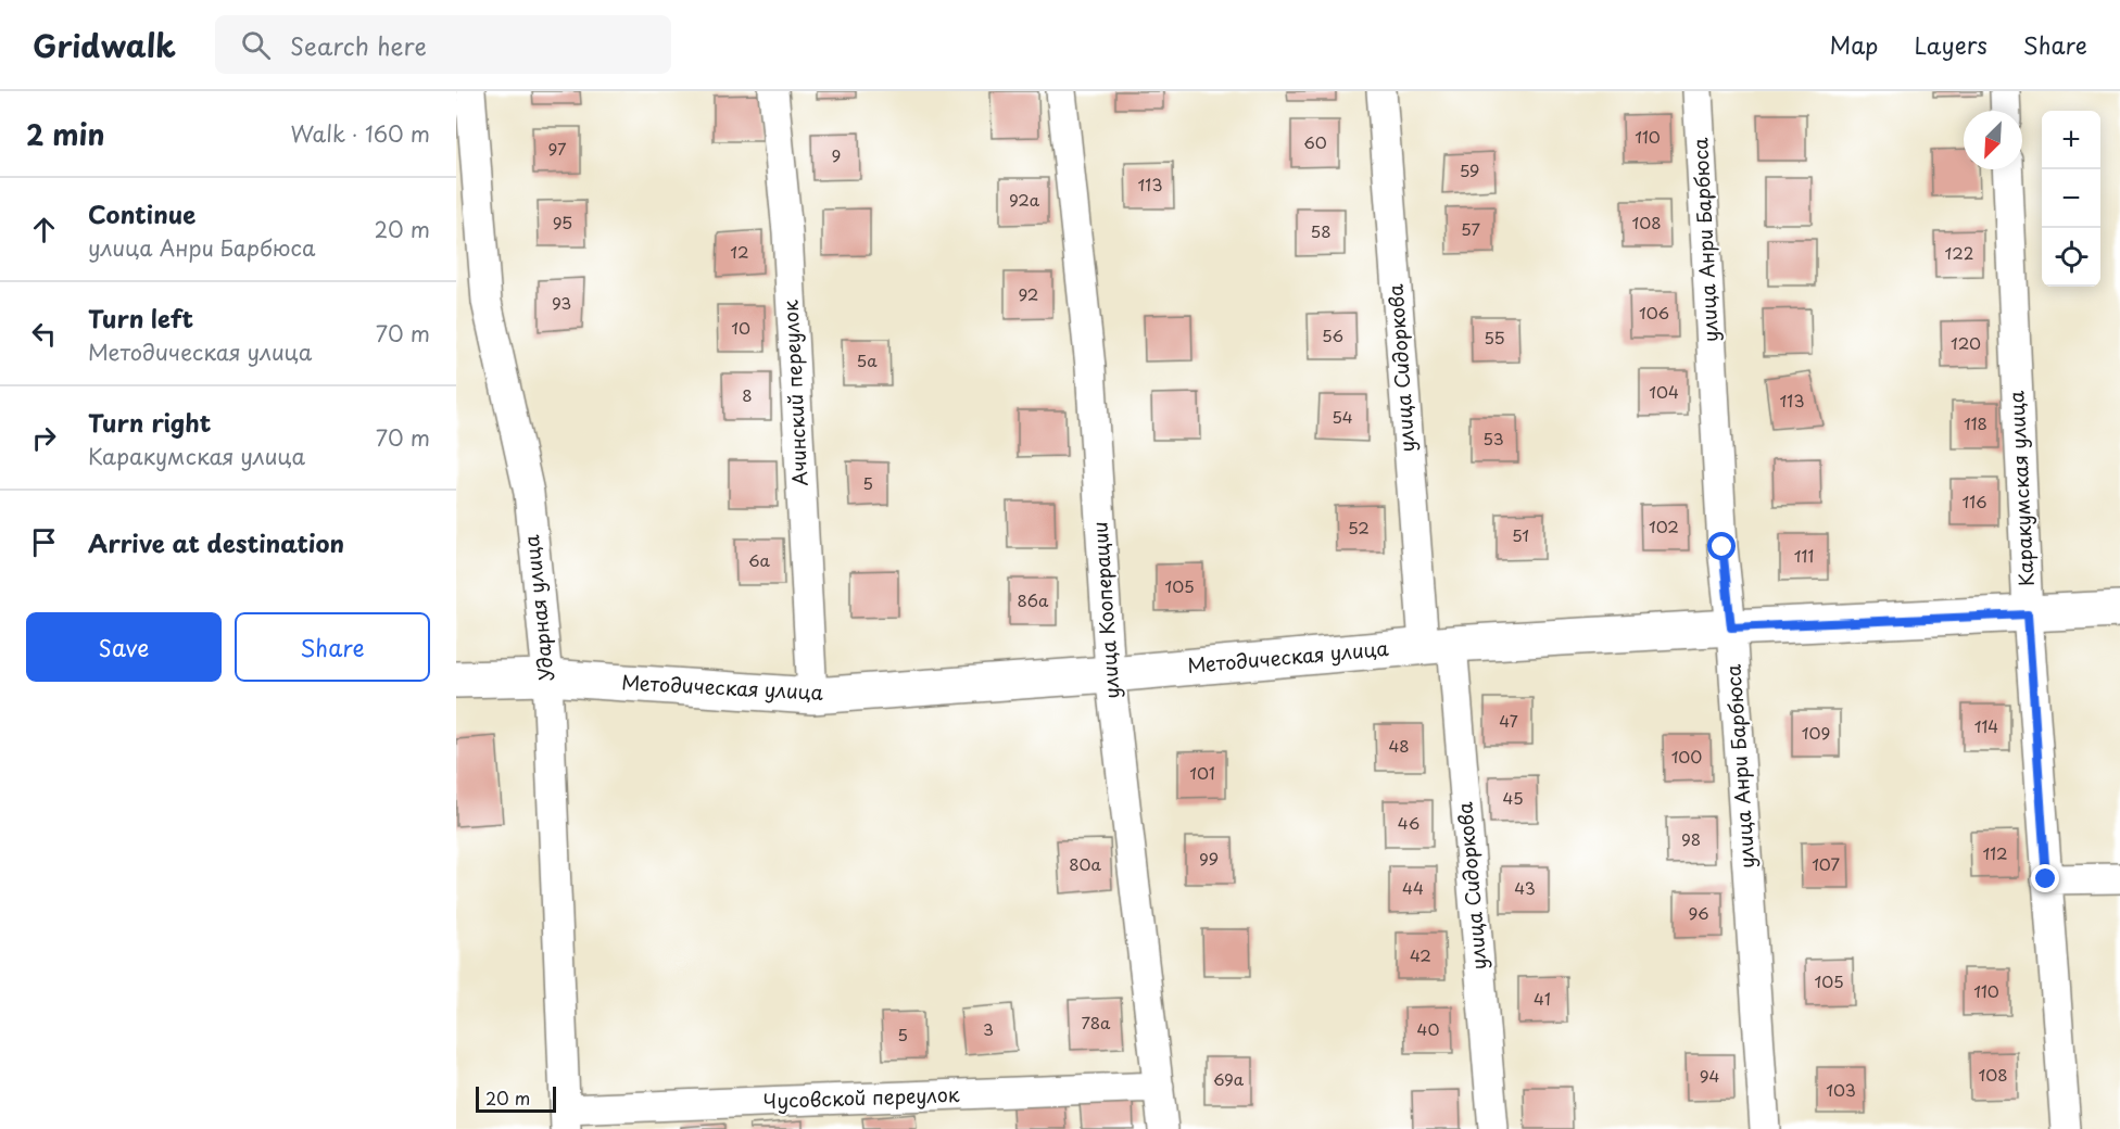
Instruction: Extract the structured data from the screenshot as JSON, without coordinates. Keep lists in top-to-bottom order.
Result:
{
  "streets": {
    "main road": ["Методическая улица"],
    "street": [
      "улица Анри Барбюса",
      "улица Сидоркова",
      "Ачинский переулок",
      "Каракумская улица",
      "Ударная улица",
      "улица Кооперации",
      "Чусовской переулок"
    ]
  },
  "crossings": [
    ["улица Анри Барбюса", "Методическая улица"],
    ["улица Сидоркова", "Методическая улица"],
    ["Ачинский переулок", "Методическая улица"],
    ["Каракумская улица", "Методическая улица"],
    ["Ударная улица", "Методическая улица"],
    ["Ударная улица", "Чусовской переулок"],
    ["улица Кооперации", "Методическая улица"],
    ["улица Кооперации", "Чусовской переулок"]
  ],
  "house_numbers": [
    "110",
    "60",
    "97",
    "9",
    "59",
    "113",
    "92а",
    "95",
    "108",
    "57",
    "58",
    "12",
    "122",
    "92",
    "93",
    "106",
    "10",
    "56",
    "55",
    "120",
    "5а",
    "104",
    "8",
    "113",
    "54",
    "118",
    "53",
    "5",
    "116",
    "102",
    "52",
    "51",
    "111",
    "6а",
    "105",
    "86а",
    "47",
    "114",
    "109",
    "48",
    "100",
    "101",
    "45",
    "46",
    "98",
    "112",
    "99",
    "80а",
    "107",
    "44",
    "43",
    "96",
    "42",
    "105",
    "110",
    "41",
    "78а",
    "3",
    "40",
    "5",
    "108",
    "94",
    "69а",
    "103"
  ],
  "scale_bar": "20 m",
  "north": "bottom left",
  "page": {
    "header": "Gridwalk",
    "search": "Search here",
    "nav": ["Map", "Layers", "Share"],
    "heading": ["2 min", "Walk · 160 m"],
    "map_buttons": ["+", "−"],
    "list": [
      ["Continue", "улица Анри Барбюса", "20 m"],
      ["Turn left", "Методическая улица", "70 m"],
      ["Turn right", "Каракумская улица", "70 m"],
      "Arrive at destination"
    ],
    "buttons": ["Save", "Share"],
    "scale": "20 m"
  }
}
